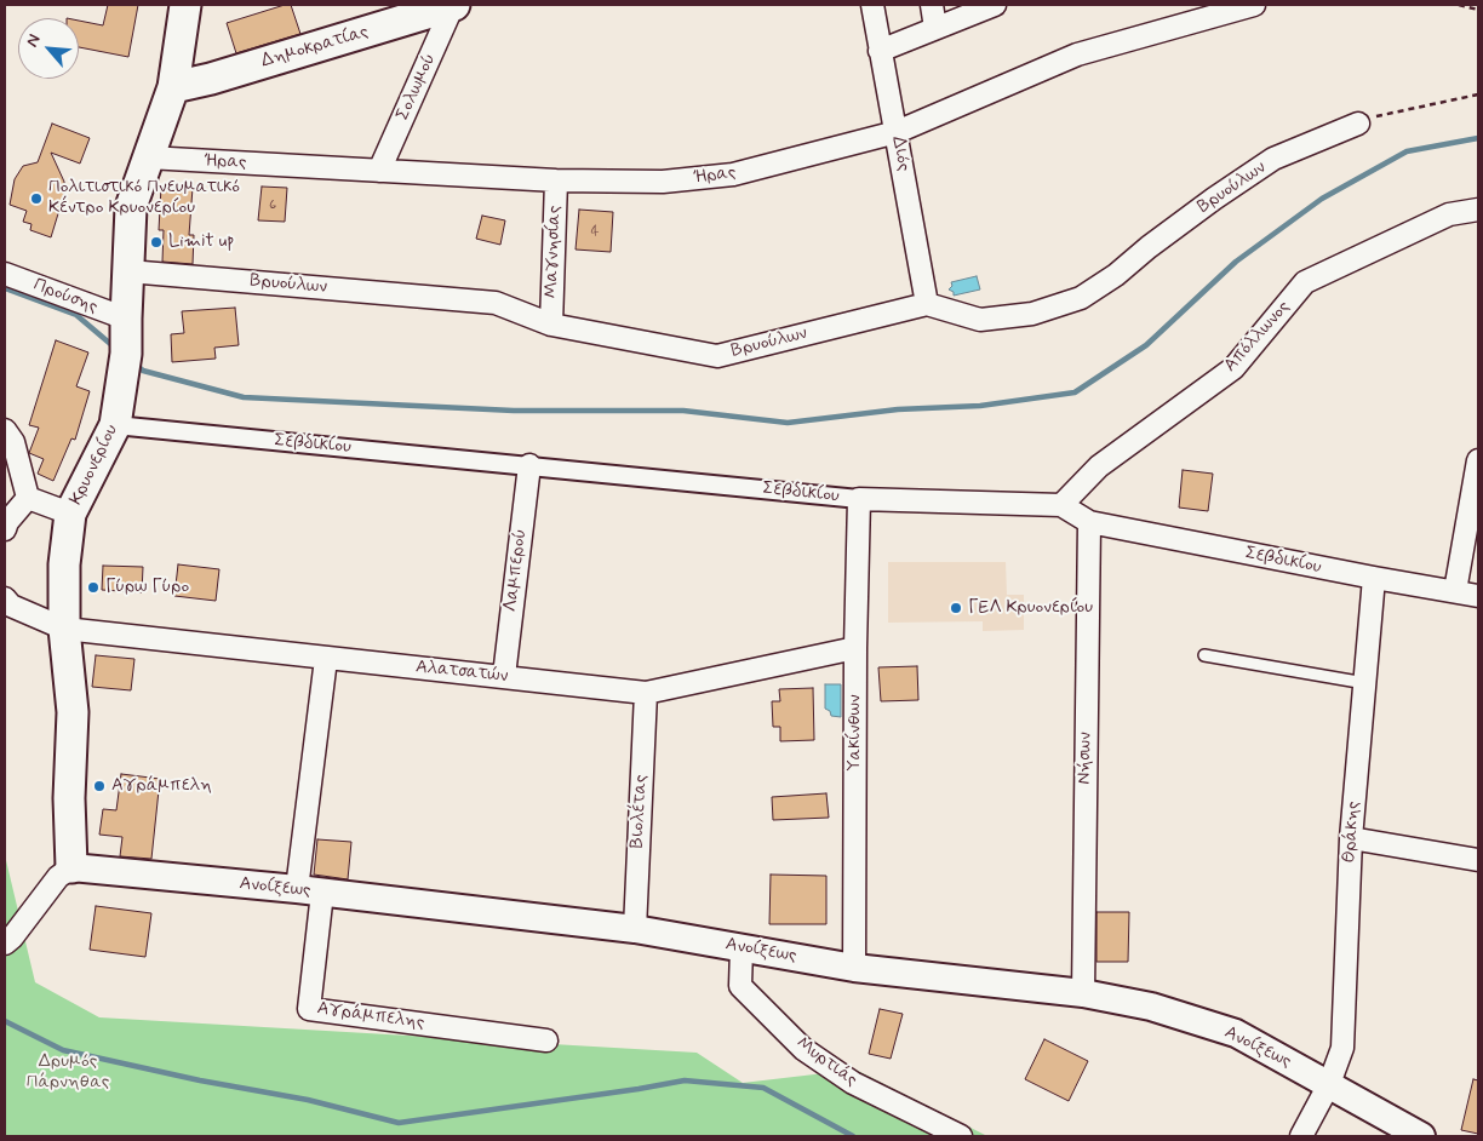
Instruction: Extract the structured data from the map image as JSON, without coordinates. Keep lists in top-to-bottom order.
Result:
{
  "streets": {
    "main road": ["Δημοκρατίας", "Κρυονερίου"],
    "street": [
      "Σολωμού",
      "Διός",
      "Ήρας",
      "Βρυούλων",
      "Μαγνησίας",
      "Προύσης",
      "Απόλλωνος",
      "Σεβδικίου",
      "Λαμπερού",
      "Αλατσατών",
      "Υακίνθων",
      "Νήσων",
      "Βιολέτας",
      "Θράκης",
      "Ανοίξεως",
      "Αγράμπελης",
      "Μυρτιάς"
    ]
  },
  "crossings": [
    ["Δημοκρατίας", "Σολωμού"],
    ["Δημοκρατίας", "Κρυονερίου"],
    ["Σολωμού", "Ήρας"],
    ["Διός", "Ήρας"],
    ["Διός", "Βρυούλων"],
    ["Ήρας", "Μαγνησίας"],
    ["Ήρας", "Κρυονερίου"],
    ["Βρυούλων", "Μαγνησίας"],
    ["Βρυούλων", "Κρυονερίου"],
    ["Προύσης", "Κρυονερίου"],
    ["Απόλλωνος", "Σεβδικίου"],
    ["Σεβδικίου", "Κρυονερίου"],
    ["Σεβδικίου", "Λαμπερού"],
    ["Σεβδικίου", "Υακίνθων"],
    ["Σεβδικίου", "Νήσων"],
    ["Σεβδικίου", "Θράκης"],
    ["Κρυονερίου", "Αλατσατών"],
    ["Κρυονερίου", "Ανοίξεως"],
    ["Λαμπερού", "Αλατσατών"],
    ["Αλατσατών", "Υακίνθων"],
    ["Αλατσατών", "Βιολέτας"],
    ["Αλατσατών", "Αγράμπελης"],
    ["Υακίνθων", "Ανοίξεως"],
    ["Νήσων", "Ανοίξεως"],
    ["Βιολέτας", "Ανοίξεως"],
    ["Θράκης", "Ανοίξεως"],
    ["Ανοίξεως", "Αγράμπελης"],
    ["Ανοίξεως", "Μυρτιάς"]
  ],
  "parks": ["Δρυμός Πάρνηθας"],
  "places": [
    "Πολιτιστικό Πνευματικό Κέντρο Κρυονερίου",
    "Limit up",
    "Γύρω Γύρο",
    "ΓΕΛ Κρυονερίου",
    "Αγράμπελη"
  ],
  "house_numbers": ["6", "4"],
  "north": "top left"
}
